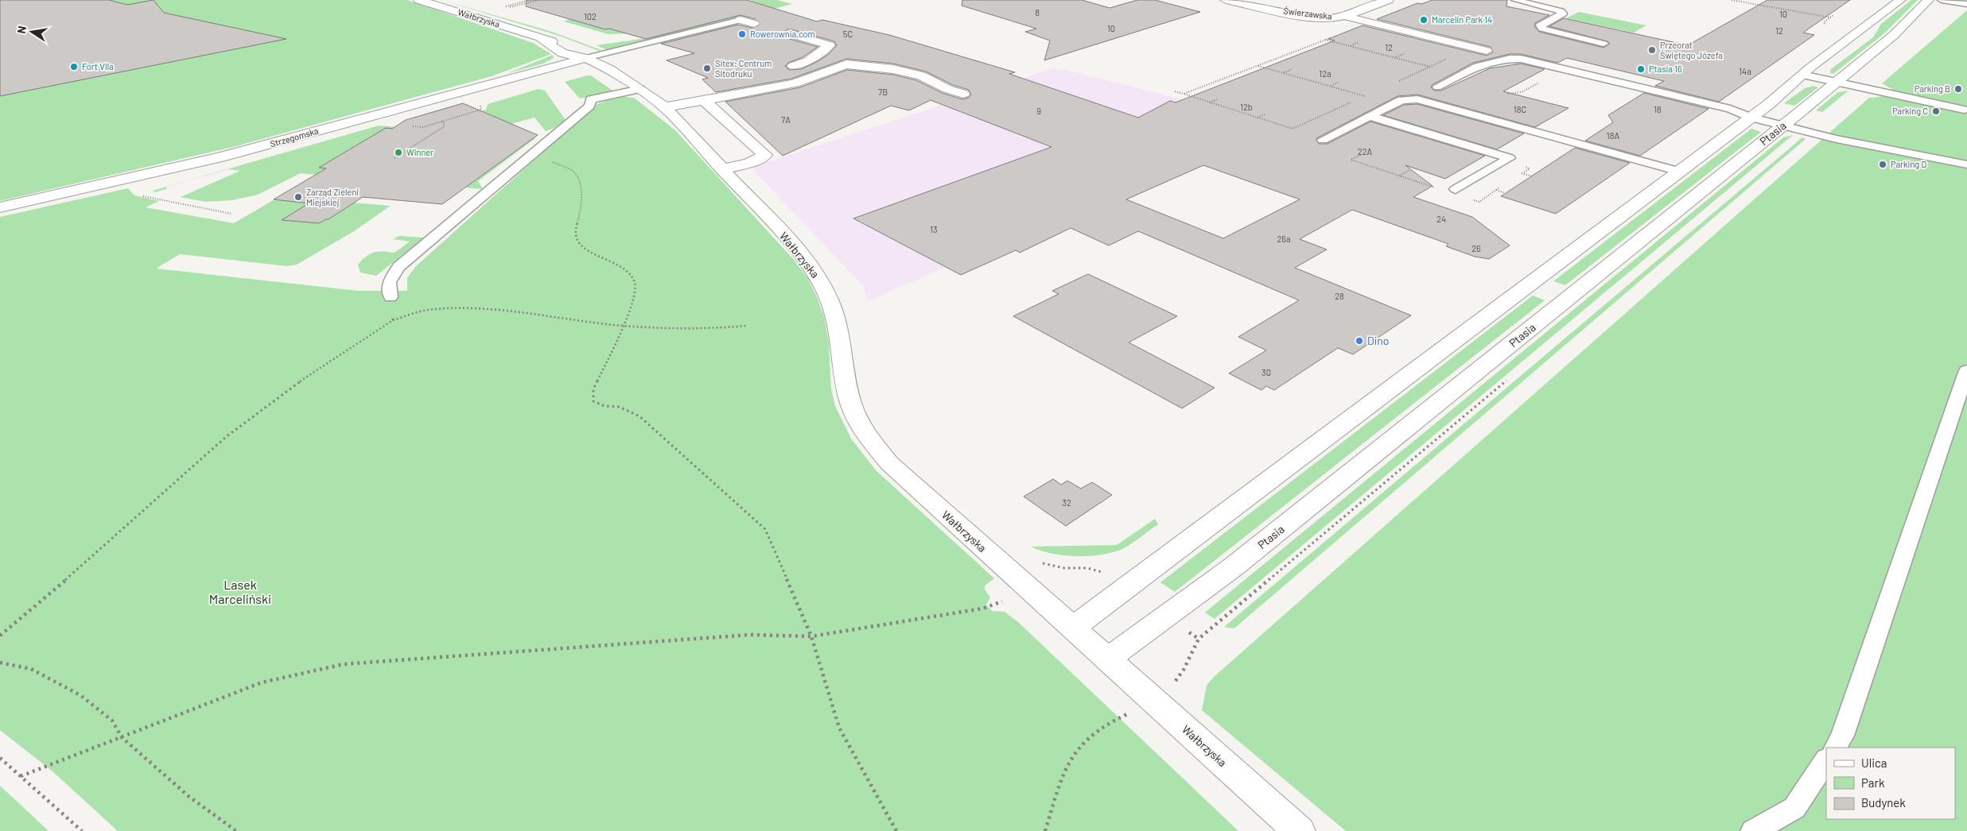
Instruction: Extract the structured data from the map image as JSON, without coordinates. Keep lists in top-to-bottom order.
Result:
{
  "streets": {
    "street": [
      "Świerzawska",
      "Wałbrzyska",
      "Ptasia",
      "Strzegomska"
    ]
  },
  "crossings": [
    ["Wałbrzyska", "Ptasia"],
    ["Wałbrzyska", "Strzegomska"]
  ],
  "parks": ["Lasek Marceliński"],
  "places": [
    "Marcelin Park 14",
    "Rowerownia.com",
    "Przeorat Świętego Józefa",
    "Fort VIIa",
    "Sitex: Centrum Sitodruku",
    "Ptasia 16",
    "Parking B",
    "Parking C",
    "Winner",
    "Parking D",
    "Zarząd Zieleni Miejskiej",
    "Dino"
  ],
  "house_numbers": [
    "8",
    "10",
    "102",
    "10",
    "12",
    "5C",
    "12",
    "14a",
    "12a",
    "7B",
    "12b",
    "18C",
    "18",
    "9",
    "7A",
    "18A",
    "22A",
    "24",
    "13",
    "26a",
    "26",
    "28",
    "30",
    "32"
  ],
  "legend": ["Ulica", "Park", "Budynek"],
  "north": "left"
}
